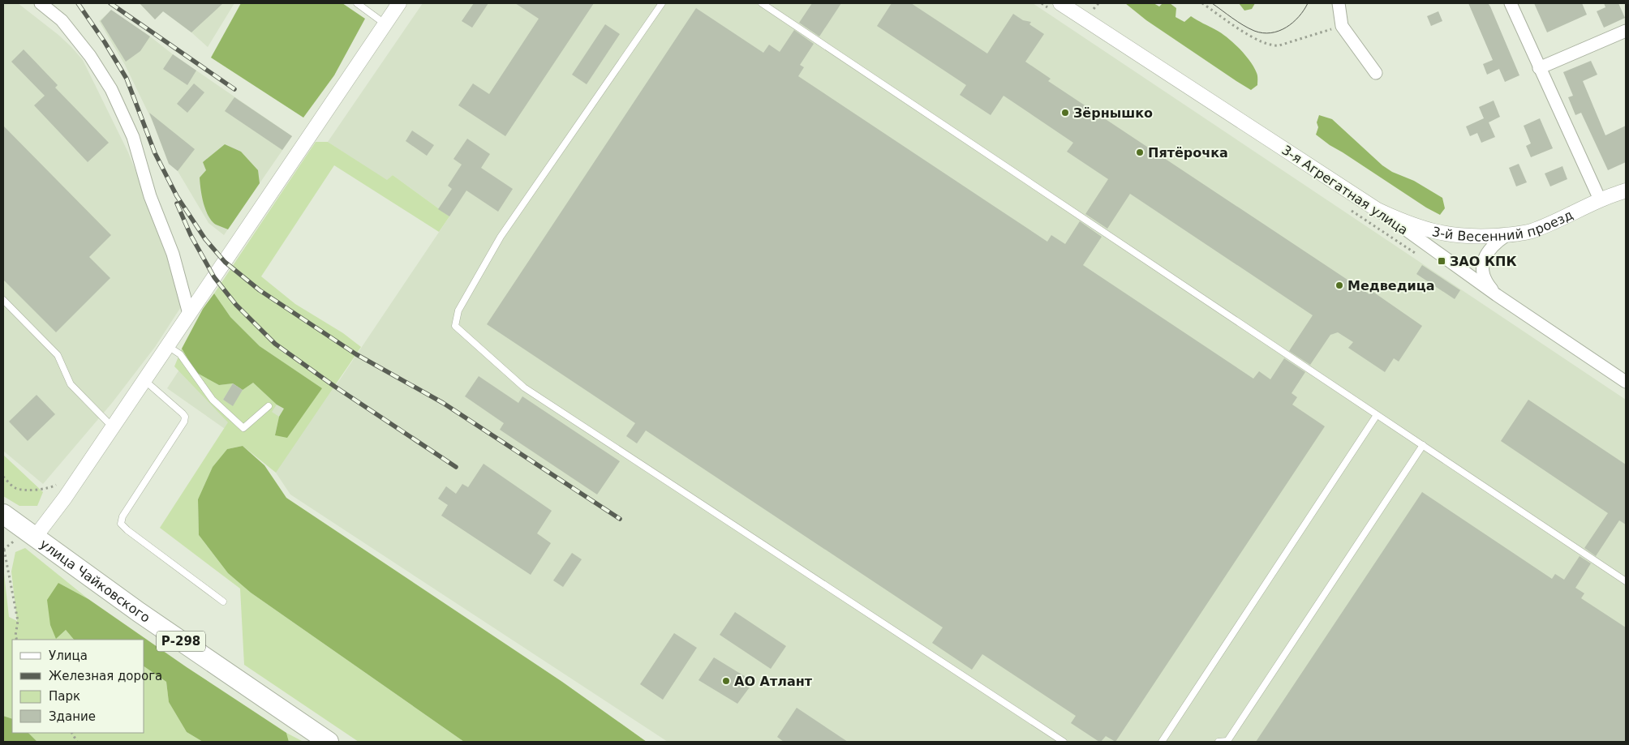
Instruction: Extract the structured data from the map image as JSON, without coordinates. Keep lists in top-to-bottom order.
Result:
{
  "streets": {
    "highway": ["улица Чайковского", "Р-298"],
    "street": ["3-я Агрегатная улица", "3-й Весенний проезд"]
  },
  "crossings": [
    ["3-я Агрегатная улица", "3-й Весенний проезд"]
  ],
  "places": {
    "other": [
      "Зёрнышко",
      "Пятёрочка",
      "Медведица",
      "АО Атлант"
    ],
    "transit": ["ЗАО КПК"]
  },
  "legend": [
    "Улица",
    "Железная дорога",
    "Парк",
    "Здание"
  ]
}
